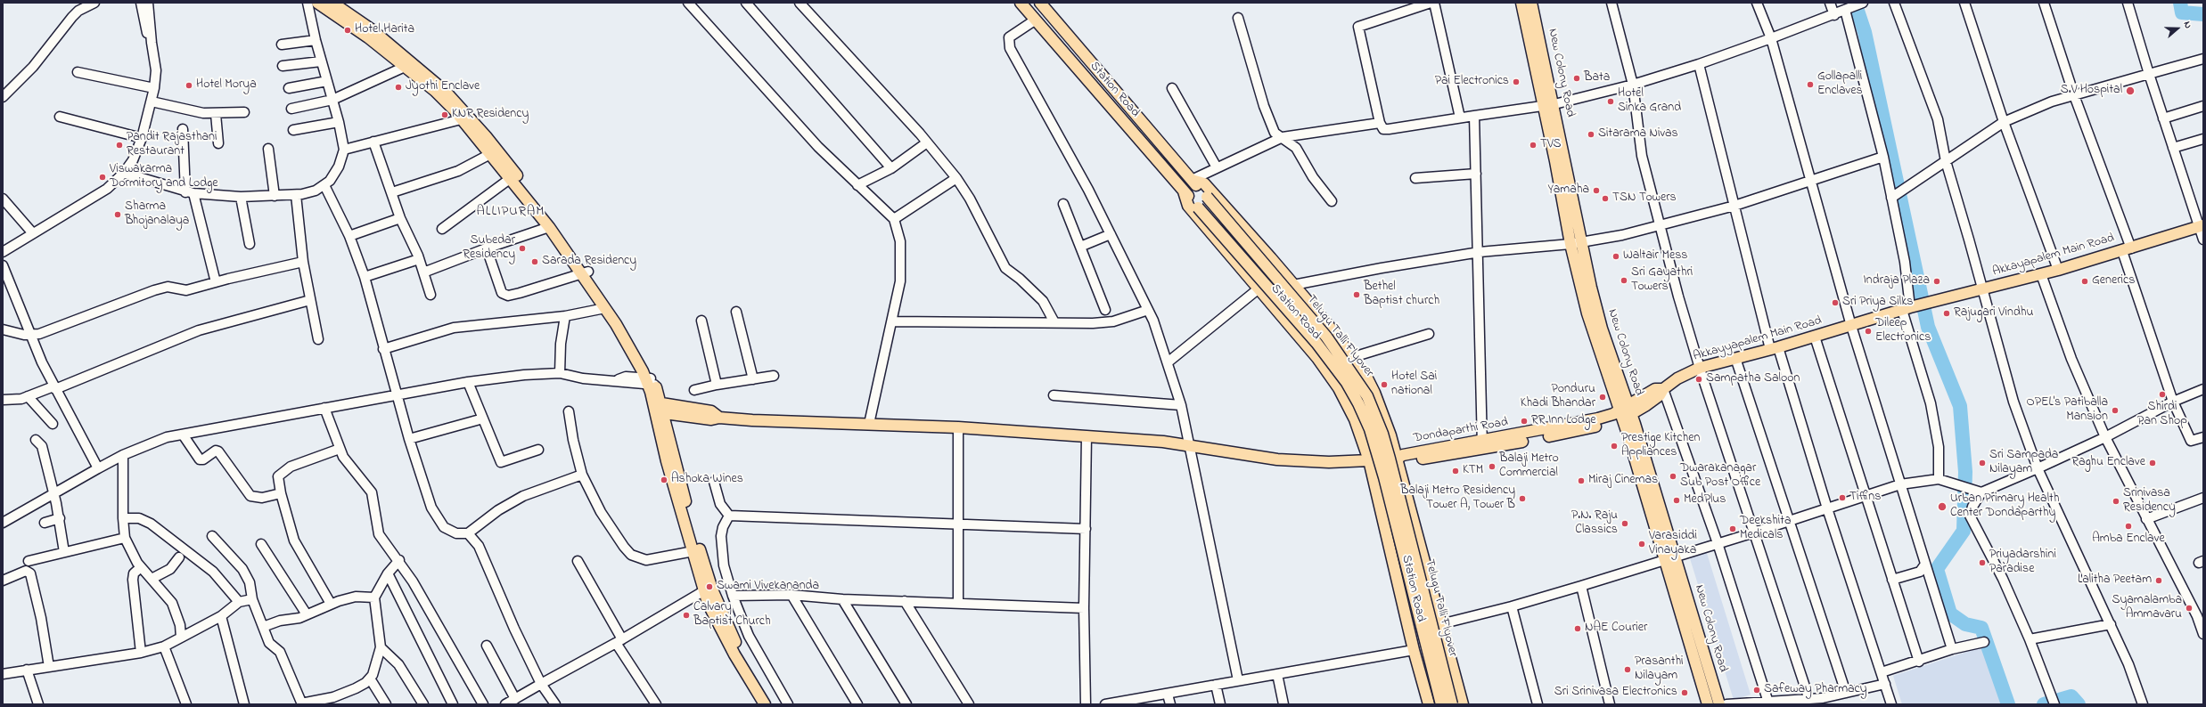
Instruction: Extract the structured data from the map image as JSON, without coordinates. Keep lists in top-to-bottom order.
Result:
{
  "streets": {
    "main road": [
      "New Colony Road",
      "Station Road",
      "Akkayapalem Main Road",
      "Telugu Talli Flyover",
      "Akkayyapalem Main Road",
      "Dondaparthi Road"
    ]
  },
  "crossings": [
    ["New Colony Road", "Akkayyapalem Main Road"],
    ["New Colony Road", "Dondaparthi Road"],
    ["Station Road", "Telugu Talli Flyover"],
    ["Station Road", "Dondaparthi Road"],
    ["Akkayapalem Main Road", "Akkayyapalem Main Road"],
    ["Akkayyapalem Main Road", "Dondaparthi Road"]
  ],
  "districts": ["ALLIPURAM"],
  "places": [
    "Hotel Harita",
    "Bata",
    "Pai Electronics",
    "Gollapalli Enclaves",
    "Hotel Morya",
    "Jyothi Enclave",
    "S.V Hospital",
    "Hotel Sinka Grand",
    "KNR Residency",
    "Sitarama Nivas",
    "Pandit Rajasthani Restaurant",
    "TVS",
    "Viswakarma Dormitory and Lodge",
    "Yamaha",
    "TSN Towers",
    "Sharma Bhojanalaya",
    "Subedar Residency",
    "Waltair Mess",
    "Sarada Residency",
    "Sri Gayathri Towers",
    "Indraja Plaza",
    "Generics",
    "Bethel Baptist church",
    "Sri Priya Silks",
    "Rajugari Vindhu",
    "Dileep Electronics",
    "Sampatha Saloon",
    "Hotel Sai national",
    "Shirdi Pan Shop",
    "Ponduru Khadi Bhandar",
    "OPEL's Patiballa Mansion",
    "RR Inn Lodge",
    "Prestige Kitchen Appliances",
    "Sri Sampada Nilayam",
    "Raghu Enclave",
    "Balaji Metro Commercial",
    "KTM",
    "Dwarakanagar Sub Post Office",
    "Ashoka Wines",
    "Miraj Cinemas",
    "Tiffins",
    "Balaji Metro Residency Tower A, Tower B",
    "MedPlus",
    "Srinivasa Residency",
    "Urban Primary Health Center Dondaparthy",
    "P.N. Raju Classics",
    "Amba Enclave",
    "Deekshita Medicals",
    "Varasiddi Vinayaka",
    "Priyadarshini Paradise",
    "Lalitha Peetam",
    "Swami Vivekananda",
    "Syamalamba Ammavaru",
    "Calvary Baptist Church",
    "NAE Courier",
    "Prasanthi Nilayam",
    "Safeway Pharmacy",
    "Sri Srinivasa Electronics"
  ],
  "north": "right"
}
